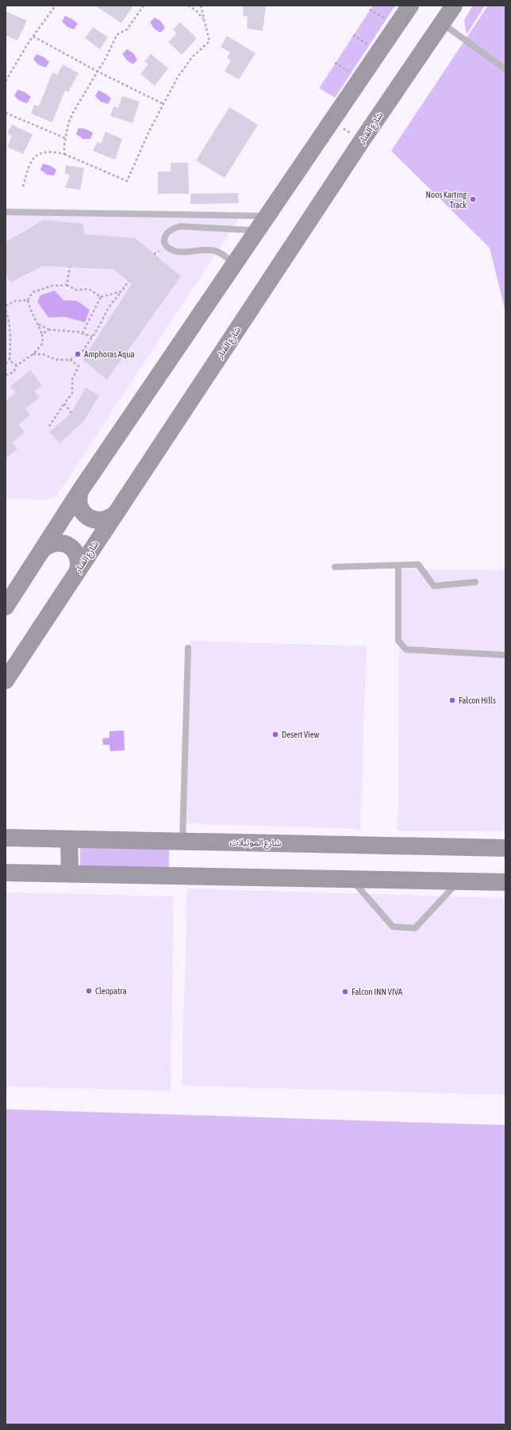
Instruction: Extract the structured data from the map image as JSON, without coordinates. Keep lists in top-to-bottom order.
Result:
{
  "streets": {
    "main road": ["شارع الفنار", "شارع الموتيلات"]
  },
  "places": [
    "Noos Karting Track",
    "Amphoras Aqua",
    "Falcon Hills",
    "Desert View",
    "Cleopatra",
    "Falcon INN VIVA"
  ]
}
